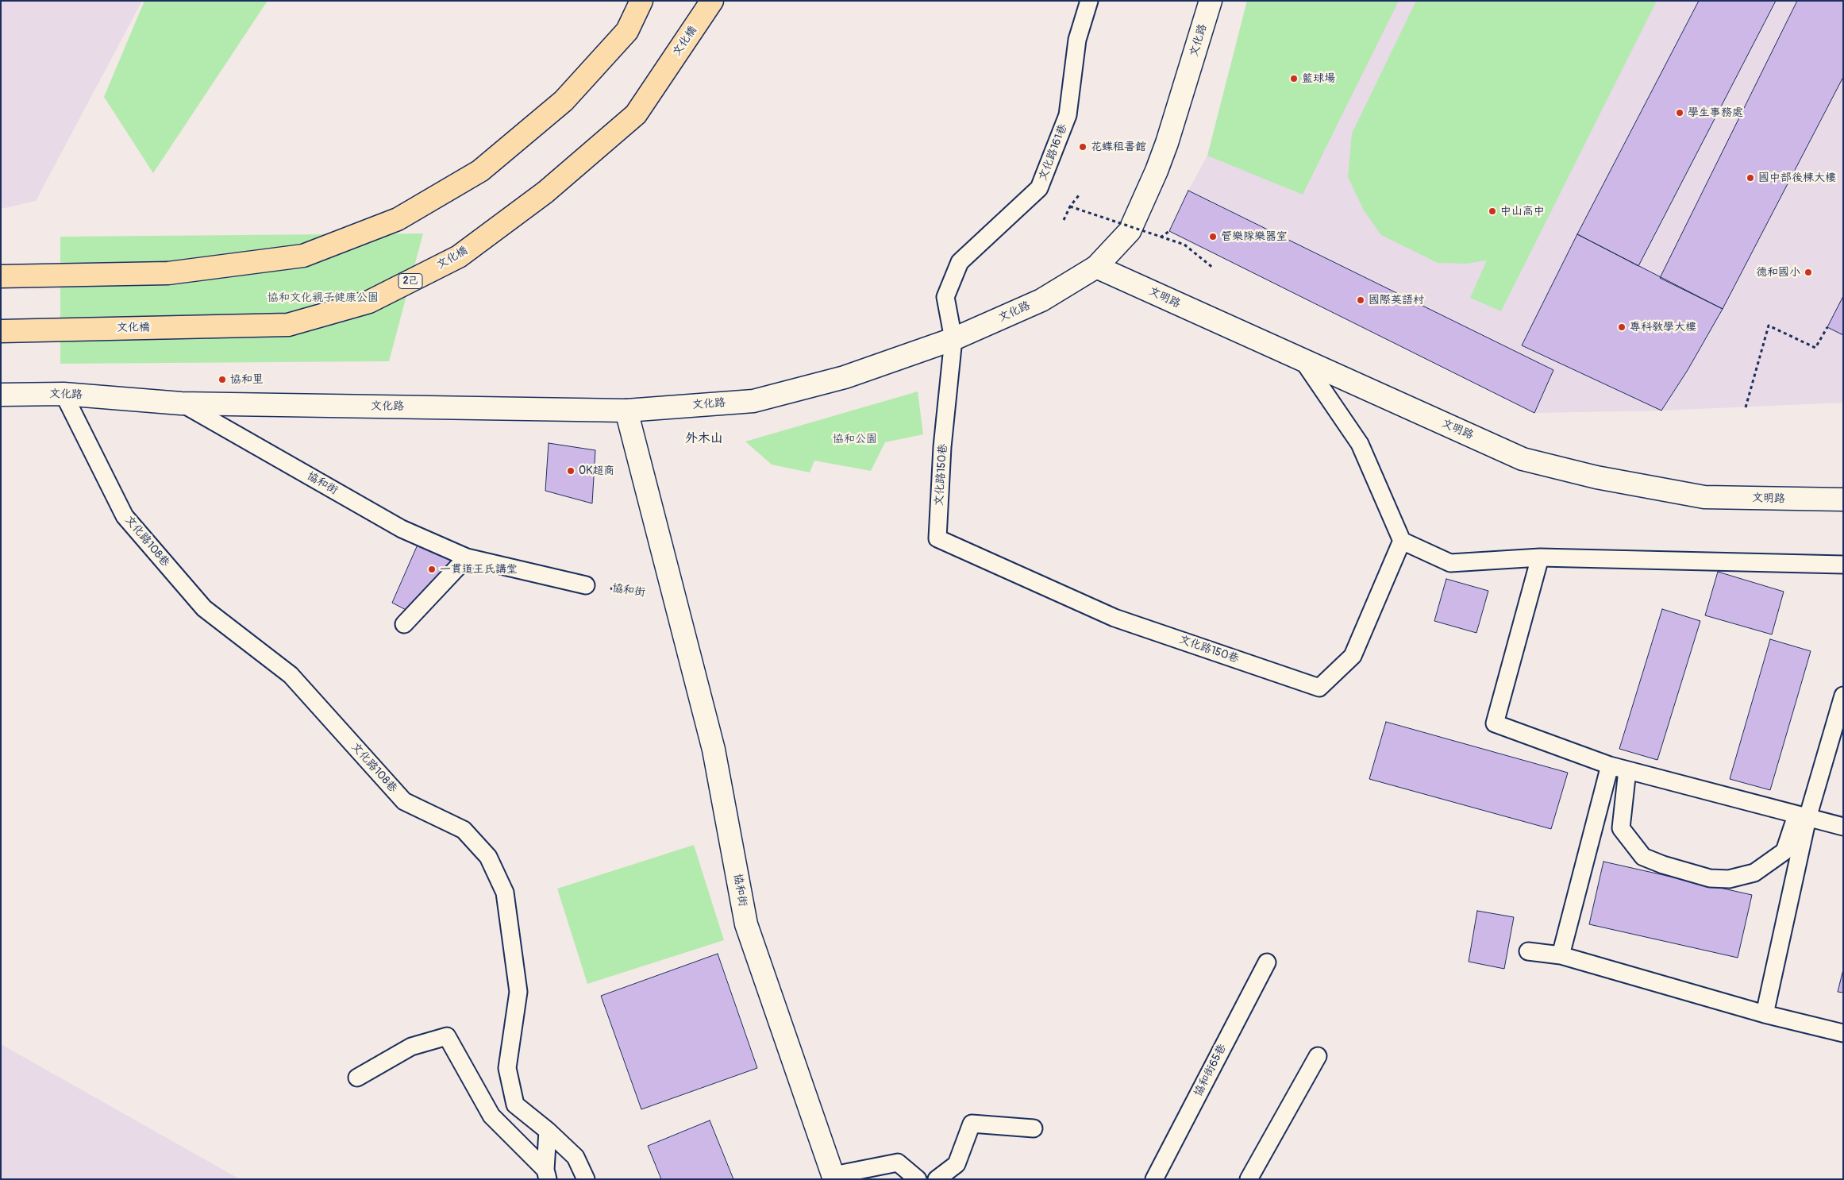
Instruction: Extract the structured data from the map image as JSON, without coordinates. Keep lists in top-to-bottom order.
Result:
{
  "streets": {
    "main road": ["文化橋", "2己"],
    "street": ["文化路", "文明路", "協和街"],
    "lane": [
      "文化路161巷",
      "文化路150巷",
      "文化路108巷",
      "協和街65巷"
    ]
  },
  "crossings": [
    ["文化路", "文化路161巷"],
    ["文化路", "文明路"],
    ["文化路", "文化路150巷"],
    ["文化路", "協和街"],
    ["文化路", "文化路108巷"],
    ["文化路161巷", "文化路150巷"]
  ],
  "districts": ["外木山"],
  "parks": ["協和文化親子健康公園", "協和公園"],
  "places": [
    "籃球場",
    "學生事務處",
    "花蝶租書館",
    "國中部後棟大樓",
    "中山高中",
    "管樂隊樂器室",
    "德和國小",
    "國際英語村",
    "專科教學大樓",
    "協和里",
    "OK超商",
    "一貫道王氏講堂"
  ]
}
